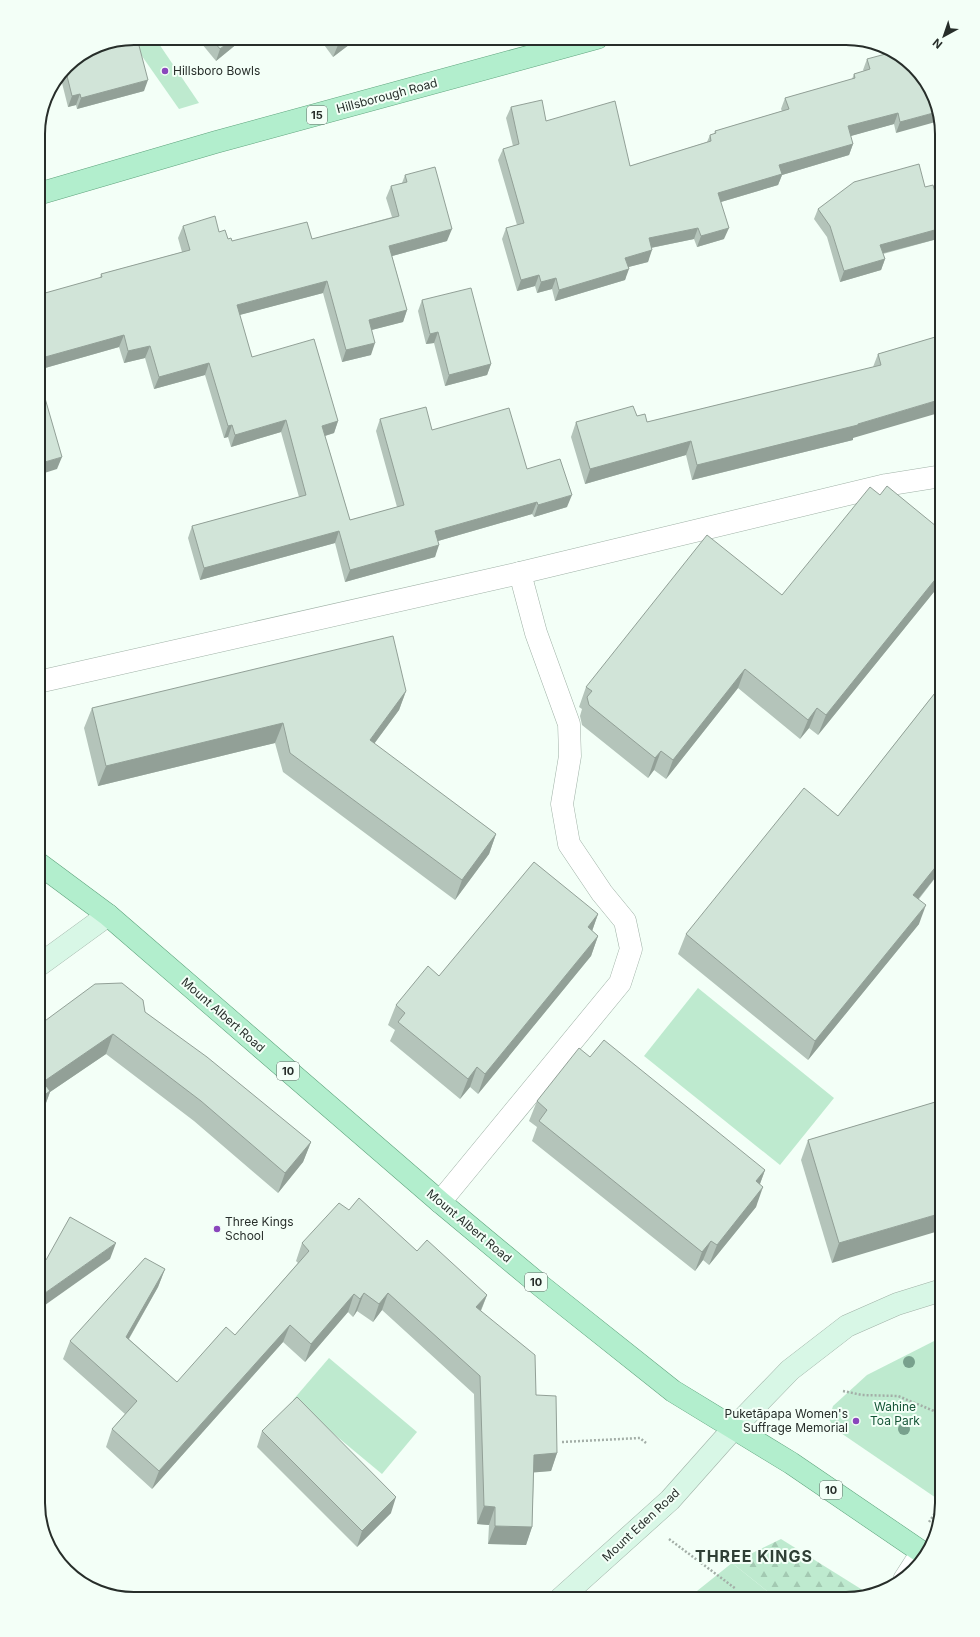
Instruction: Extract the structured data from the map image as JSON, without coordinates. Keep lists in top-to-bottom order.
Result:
{
  "streets": {
    "main road": [
      "Hillsborough Road",
      "15",
      "Mount Albert Road",
      "10",
      "Mount Eden Road"
    ]
  },
  "crossings": [
    ["Mount Albert Road", "Mount Eden Road"]
  ],
  "districts": ["THREE KINGS"],
  "parks": ["Wahine Toa Park"],
  "places": ["Hillsboro Bowls", "Three Kings School", "Puketāpapa Women's Suffrage Memorial"],
  "north": "bottom left"
}
